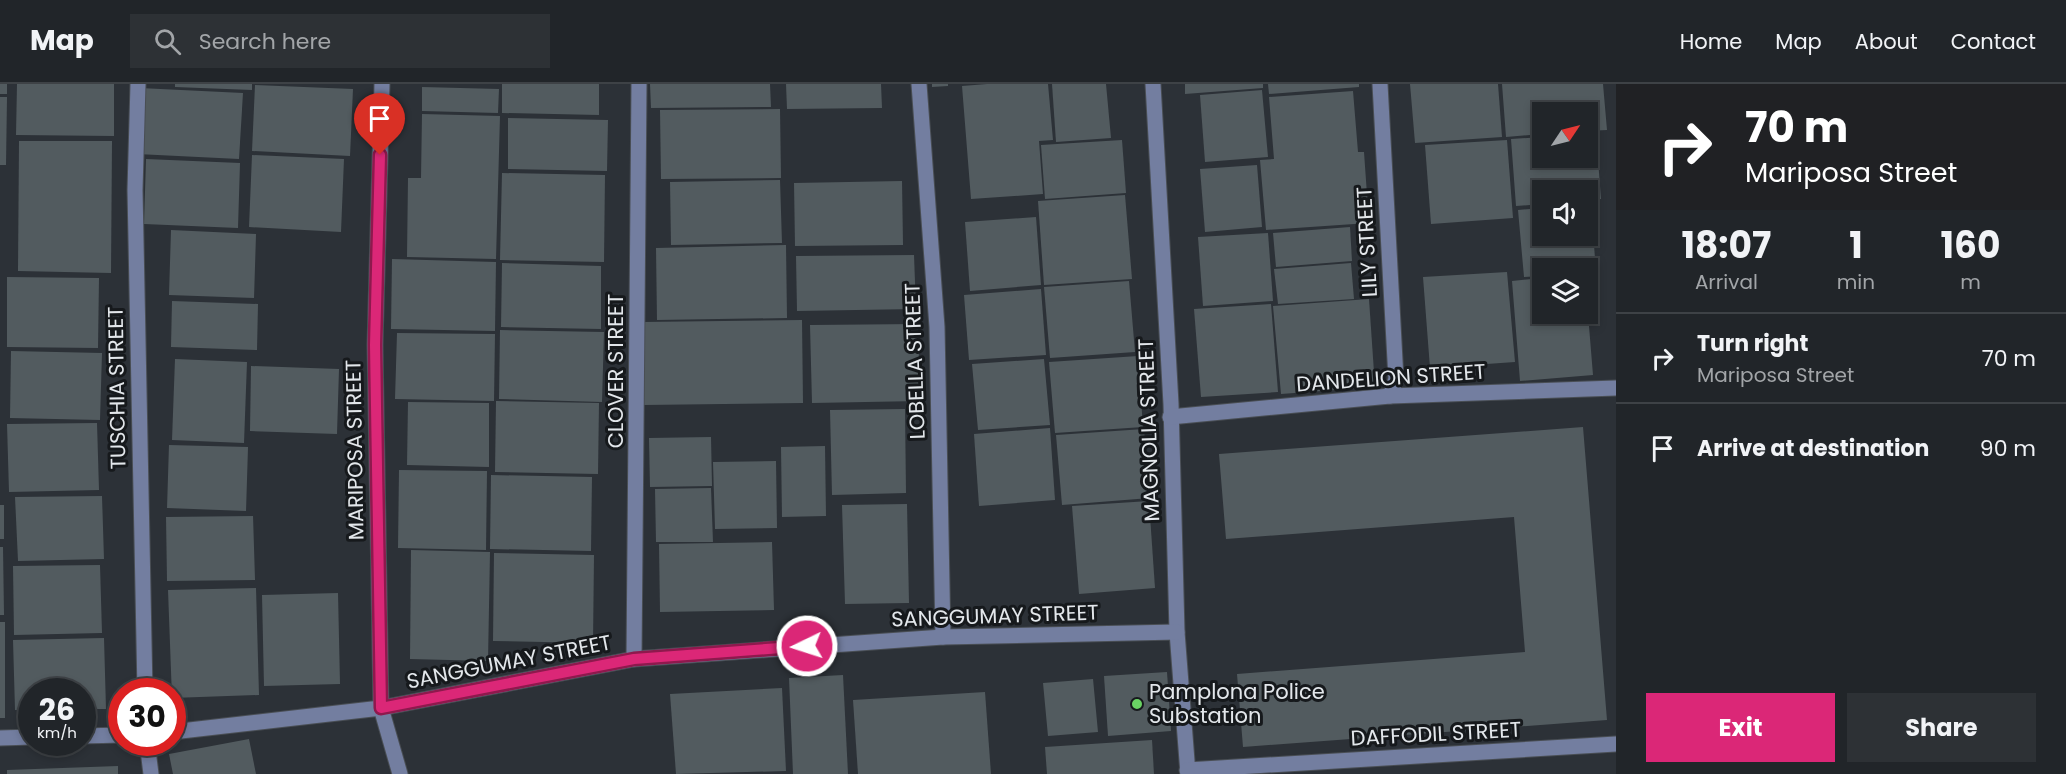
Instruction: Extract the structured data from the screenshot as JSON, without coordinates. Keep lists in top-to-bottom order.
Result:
{
  "streets": {
    "street": [
      "LILY STREET",
      "LOBELLA STREET",
      "CLOVER STREET",
      "DANDELION STREET",
      "TUSCHIA STREET",
      "MAGNOLIA STREET",
      "MARIPOSA STREET",
      "SANGGUMAY STREET",
      "DAFFODIL STREET"
    ]
  },
  "crossings": [
    ["LILY STREET", "DANDELION STREET"],
    ["LOBELLA STREET", "SANGGUMAY STREET"],
    ["CLOVER STREET", "SANGGUMAY STREET"],
    ["DANDELION STREET", "MAGNOLIA STREET"],
    ["MAGNOLIA STREET", "SANGGUMAY STREET"],
    ["MAGNOLIA STREET", "DAFFODIL STREET"],
    ["MARIPOSA STREET", "SANGGUMAY STREET"]
  ],
  "places": ["Pamplona Police Substation"],
  "north": "top right",
  "page": {
    "header": "Map",
    "search": "Search here",
    "nav": [
      "Home",
      "Map",
      "About",
      "Contact"
    ],
    "turn": ["70 m", "Mariposa Street"],
    "eta": [
      "18:07",
      "Arrival",
      "1",
      "min",
      "160",
      "m"
    ],
    "list": [
      {
        "name": "Turn right",
        "note": "Mariposa Street",
        "value": "70 m"
      },
      {
        "name": "Arrive at destination",
        "value": "90 m"
      }
    ],
    "speed": "26 km/h",
    "limit": "30",
    "buttons": ["Exit", "Share"]
  }
}
